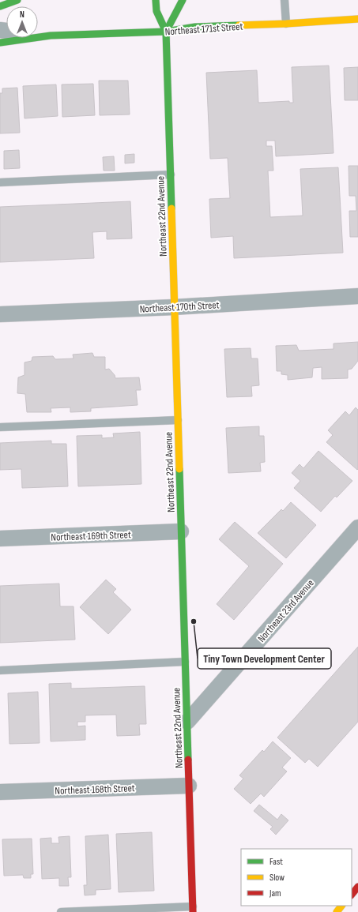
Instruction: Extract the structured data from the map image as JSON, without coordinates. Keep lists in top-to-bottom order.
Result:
{
  "streets": {
    "street": [
      "Northeast 171st Street",
      "Northeast 22nd Avenue",
      "Northeast 170th Street",
      "Northeast 169th Street",
      "Northeast 23rd Avenue",
      "Northeast 168th Street"
    ]
  },
  "crossings": [
    ["Northeast 171st Street", "Northeast 22nd Avenue"],
    ["Northeast 22nd Avenue", "Northeast 170th Street"],
    ["Northeast 22nd Avenue", "Northeast 169th Street"],
    ["Northeast 22nd Avenue", "Northeast 23rd Avenue"],
    ["Northeast 22nd Avenue", "Northeast 168th Street"]
  ],
  "places": ["Tiny Town Development Center"],
  "legend": ["Fast", "Slow", "Jam"],
  "north": "top"
}
